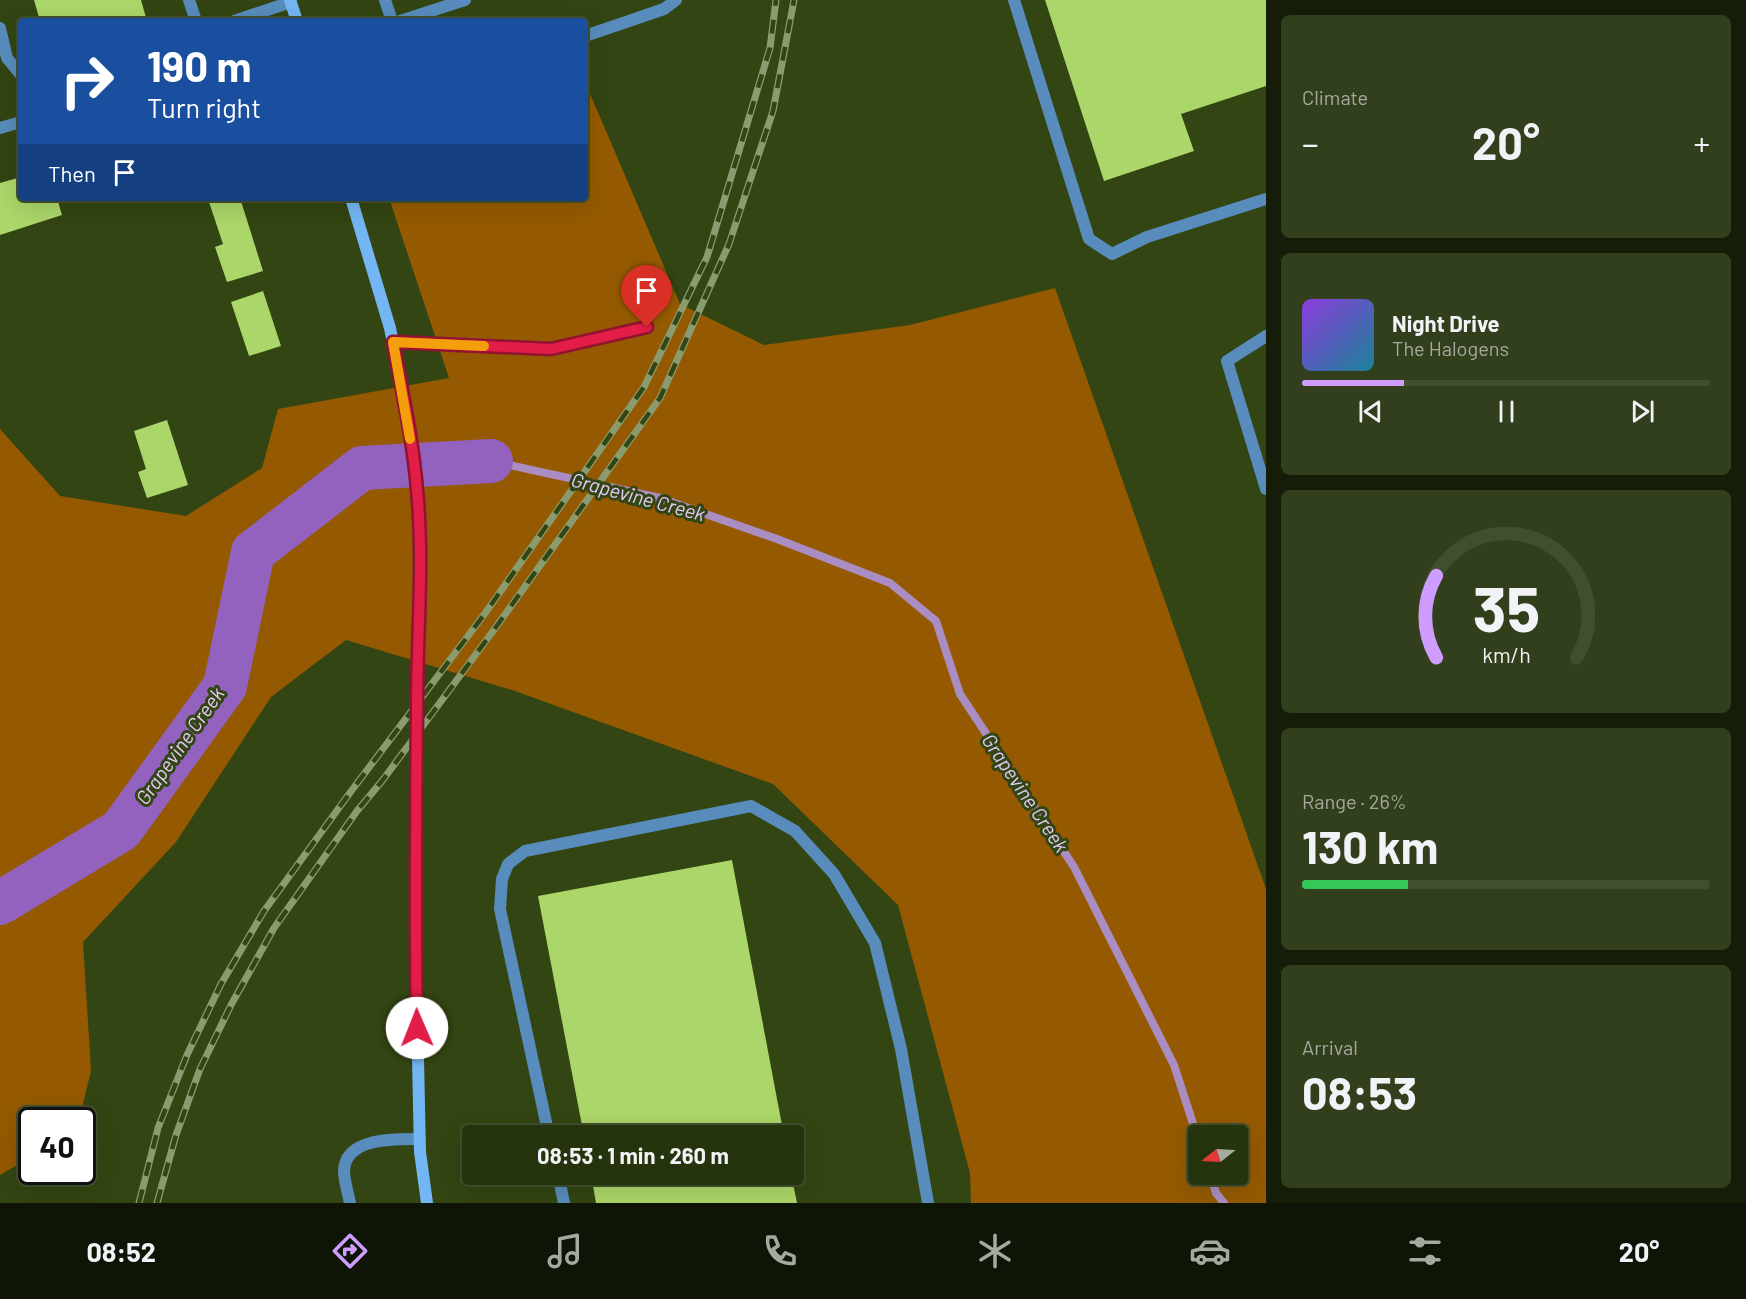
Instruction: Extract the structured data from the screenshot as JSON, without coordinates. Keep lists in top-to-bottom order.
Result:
{
  "water": ["Grapevine Creek"],
  "north": "left",
  "page": {
    "tile": [
      "Climate",
      ["Range · 26%", "130 km"],
      ["Arrival", "08:53"]
    ],
    "turn": ["190 m", "Turn right"],
    "heat": ["−", "20°", "+"],
    "then": "Then",
    "song": ["Night Drive", "The Halogens"],
    "limit": "40",
    "trip": "08:53 · 1 min · 260 m",
    "tabs": ["08:52", "20°"],
    "gauge": ["35", "km/h"]
  }
}
